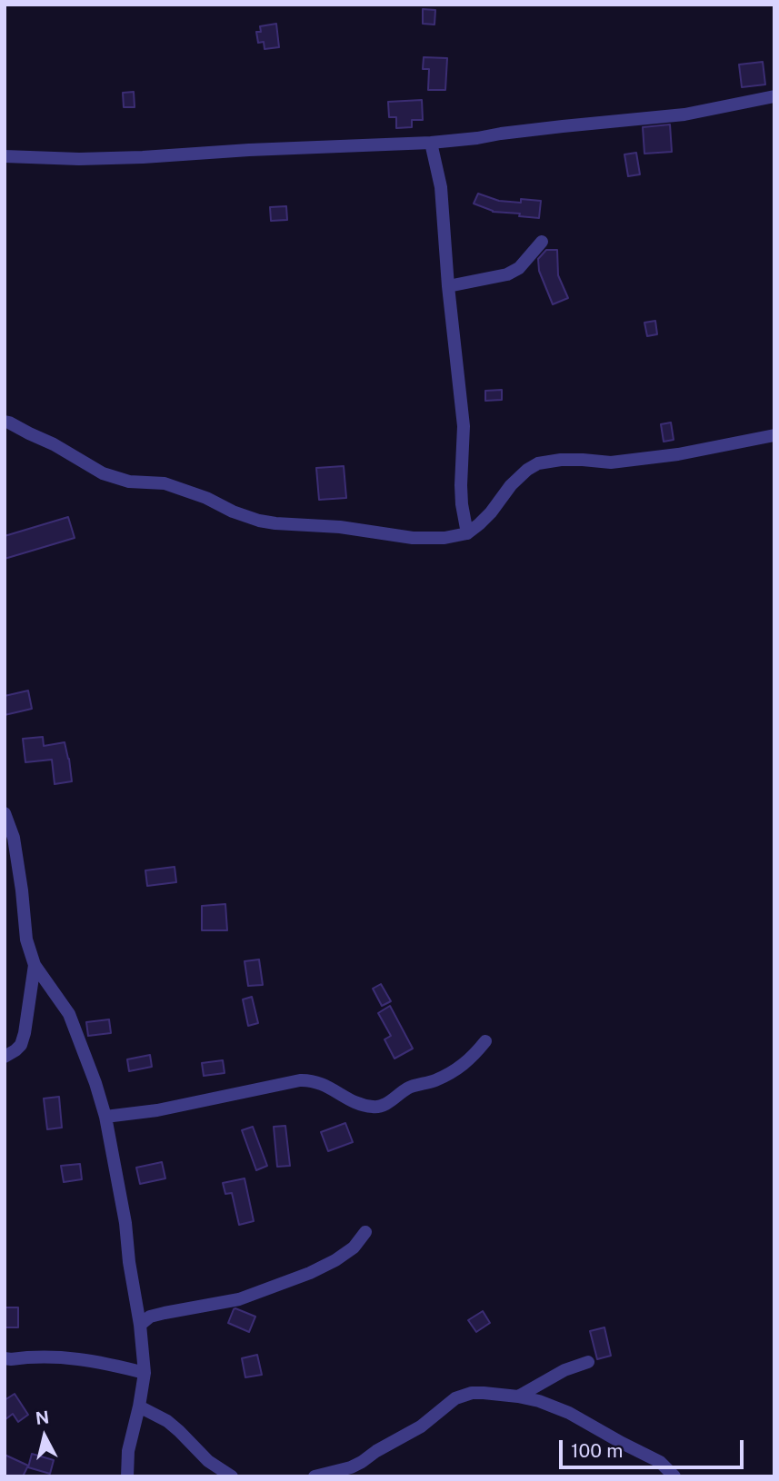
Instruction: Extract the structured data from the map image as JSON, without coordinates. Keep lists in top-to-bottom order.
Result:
{
  "scale_bar": "100 m",
  "north": "top"
}
